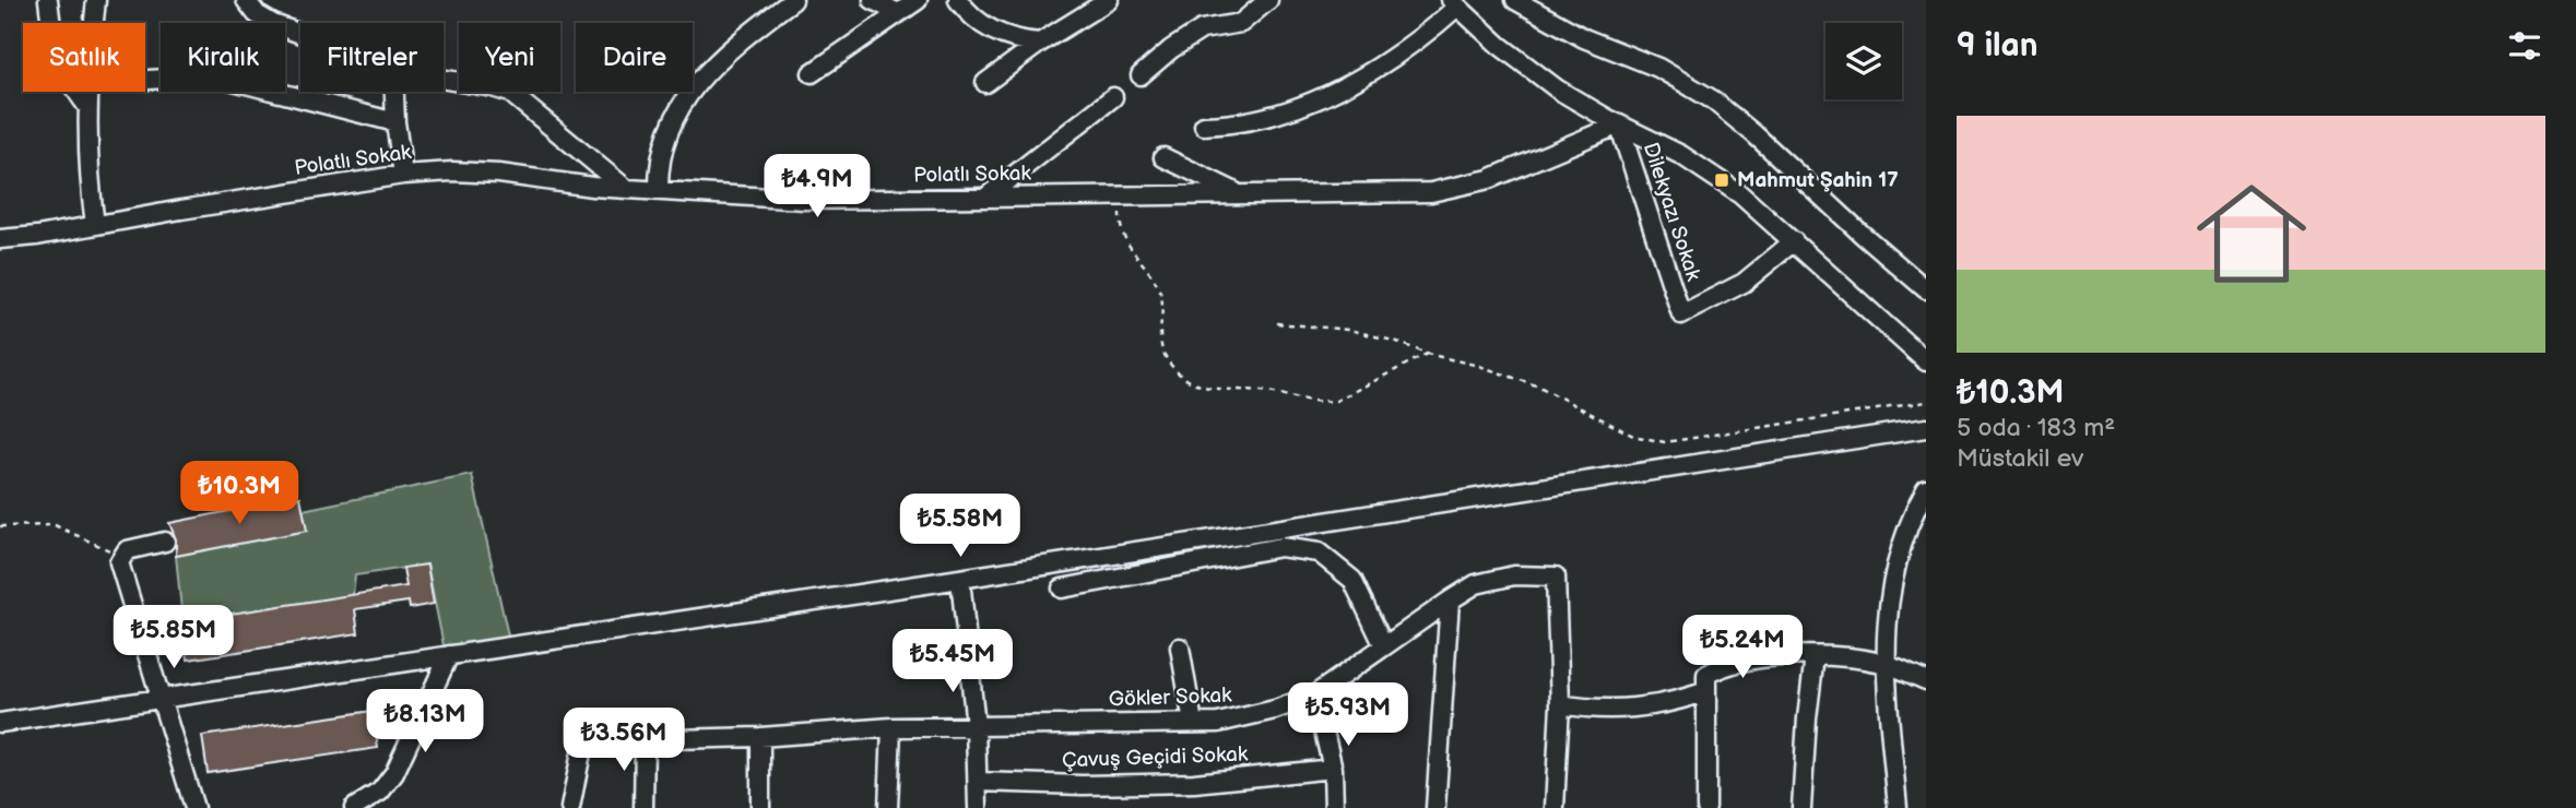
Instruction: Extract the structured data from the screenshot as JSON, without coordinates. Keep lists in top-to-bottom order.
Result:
{
  "streets": {
    "street": [
      "Polatlı Sokak",
      "Dilekyazı Sokak",
      "Gökler Sokak",
      "Çavuş Geçidi Sokak"
    ]
  },
  "crossings": [
    ["Polatlı Sokak", "Dilekyazı Sokak"]
  ],
  "places": {
    "transit": ["Mahmut Şahin 17"]
  },
  "page": {
    "heading": "9 ilan",
    "chip": [
      "Satılık",
      "Kiralık",
      "Filtreler",
      "Yeni",
      "Daire"
    ],
    "list": [
      {
        "name": "₺10.3M",
        "note": "5 oda · 183 m² · Müstakil ev"
      }
    ],
    "price": [
      "₺4.9M",
      "₺10.3M",
      "₺5.58M",
      "₺5.85M",
      "₺5.24M",
      "₺5.45M",
      "₺5.93M",
      "₺8.13M",
      "₺3.56M"
    ]
  }
}
